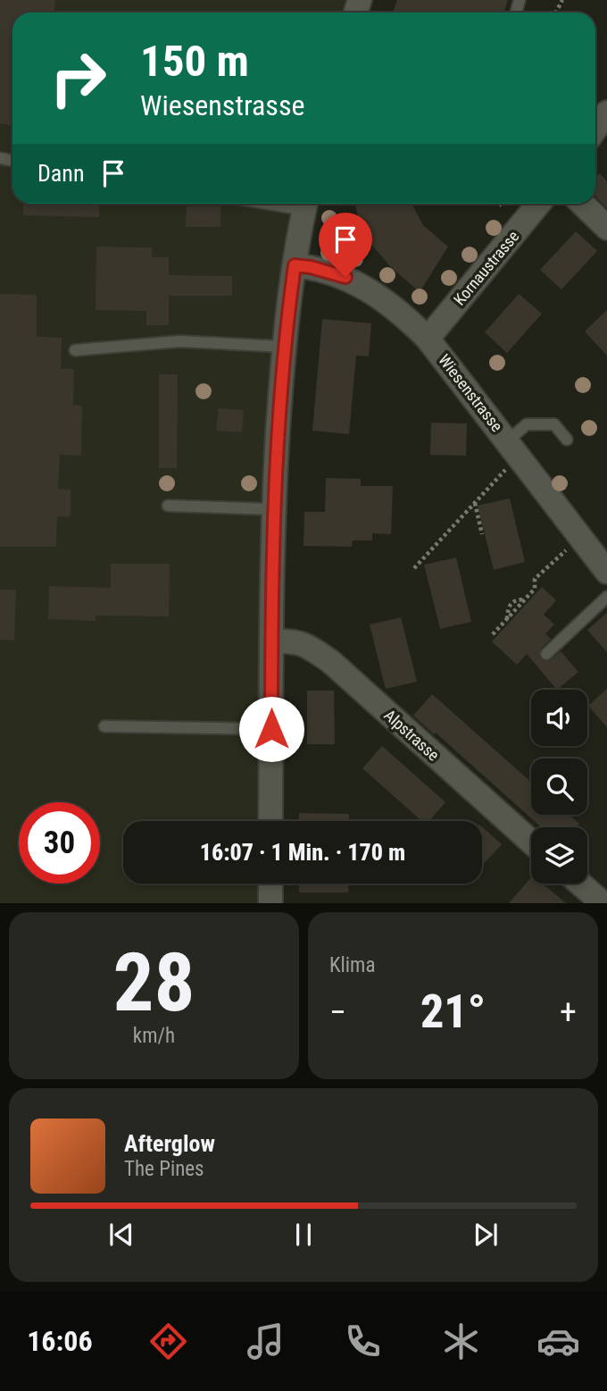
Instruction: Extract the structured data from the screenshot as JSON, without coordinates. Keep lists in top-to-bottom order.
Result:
{
  "streets": {
    "street": ["Kornaustrasse", "Wiesenstrasse", "Alpstrasse"]
  },
  "crossings": [
    ["Kornaustrasse", "Wiesenstrasse"]
  ],
  "page": {
    "turn": ["150 m", "Wiesenstrasse"],
    "then": "Dann",
    "limit": "30",
    "trip": "16:07 · 1 Min. · 170 m",
    "tile": [
      ["28", "km/h"],
      "Klima"
    ],
    "heat": ["−", "21°", "+"],
    "song": ["Afterglow", "The Pines"],
    "tabs": "16:06"
  }
}
